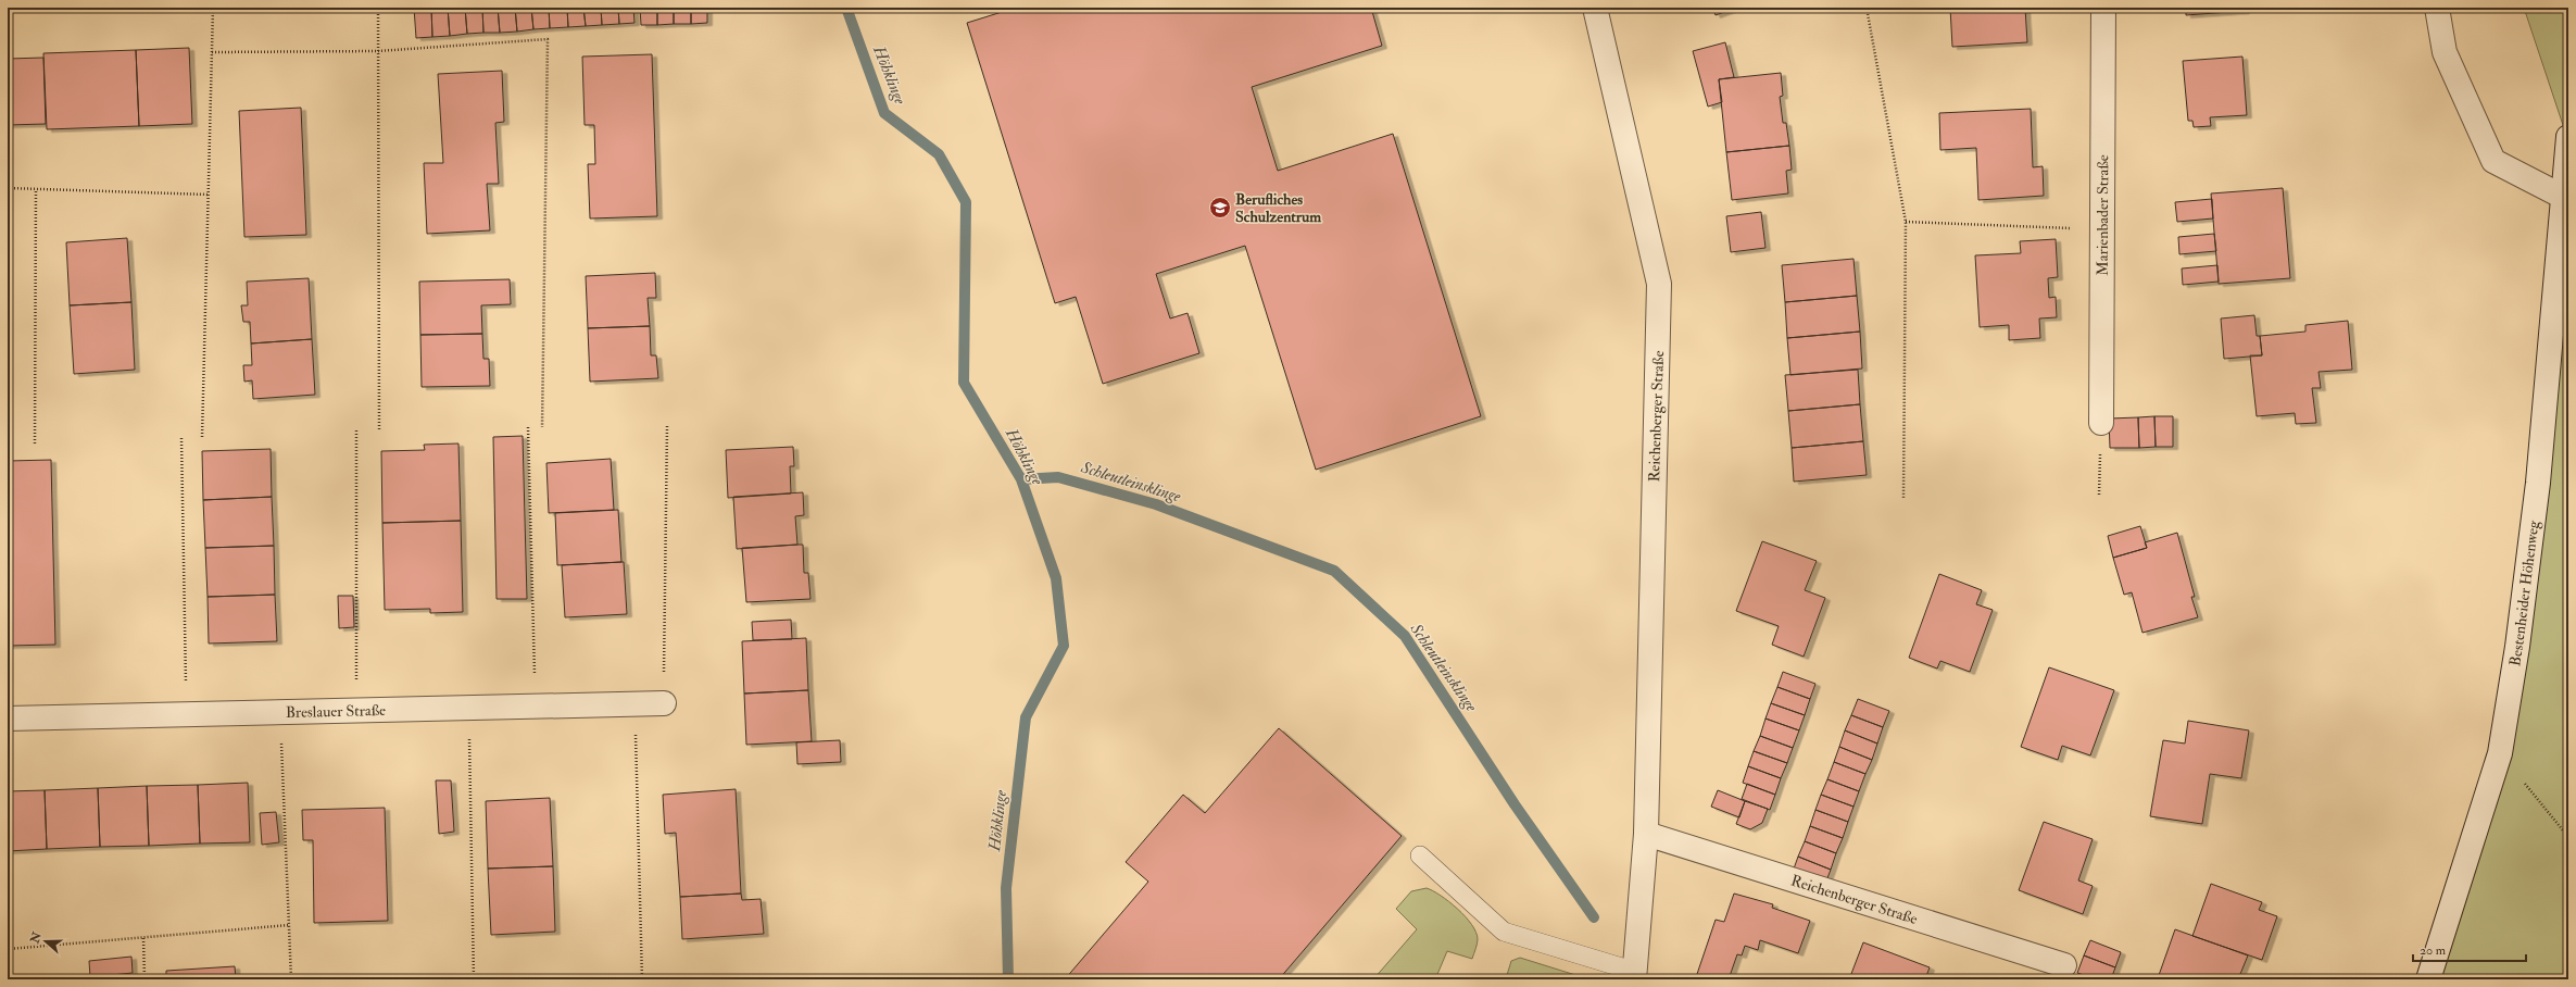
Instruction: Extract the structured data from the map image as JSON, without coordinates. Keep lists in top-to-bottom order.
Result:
{
  "streets": {
    "street": [
      "Marienbader Straße",
      "Reichenberger Straße",
      "Bestenheider Höhenweg",
      "Breslauer Straße"
    ]
  },
  "water": ["Höhklinge", "Schleutleinsklinge"],
  "places": {
    "school or university": ["Berufliches Schulzentrum"]
  },
  "scale_bar": "20 m",
  "north": "left"
}
